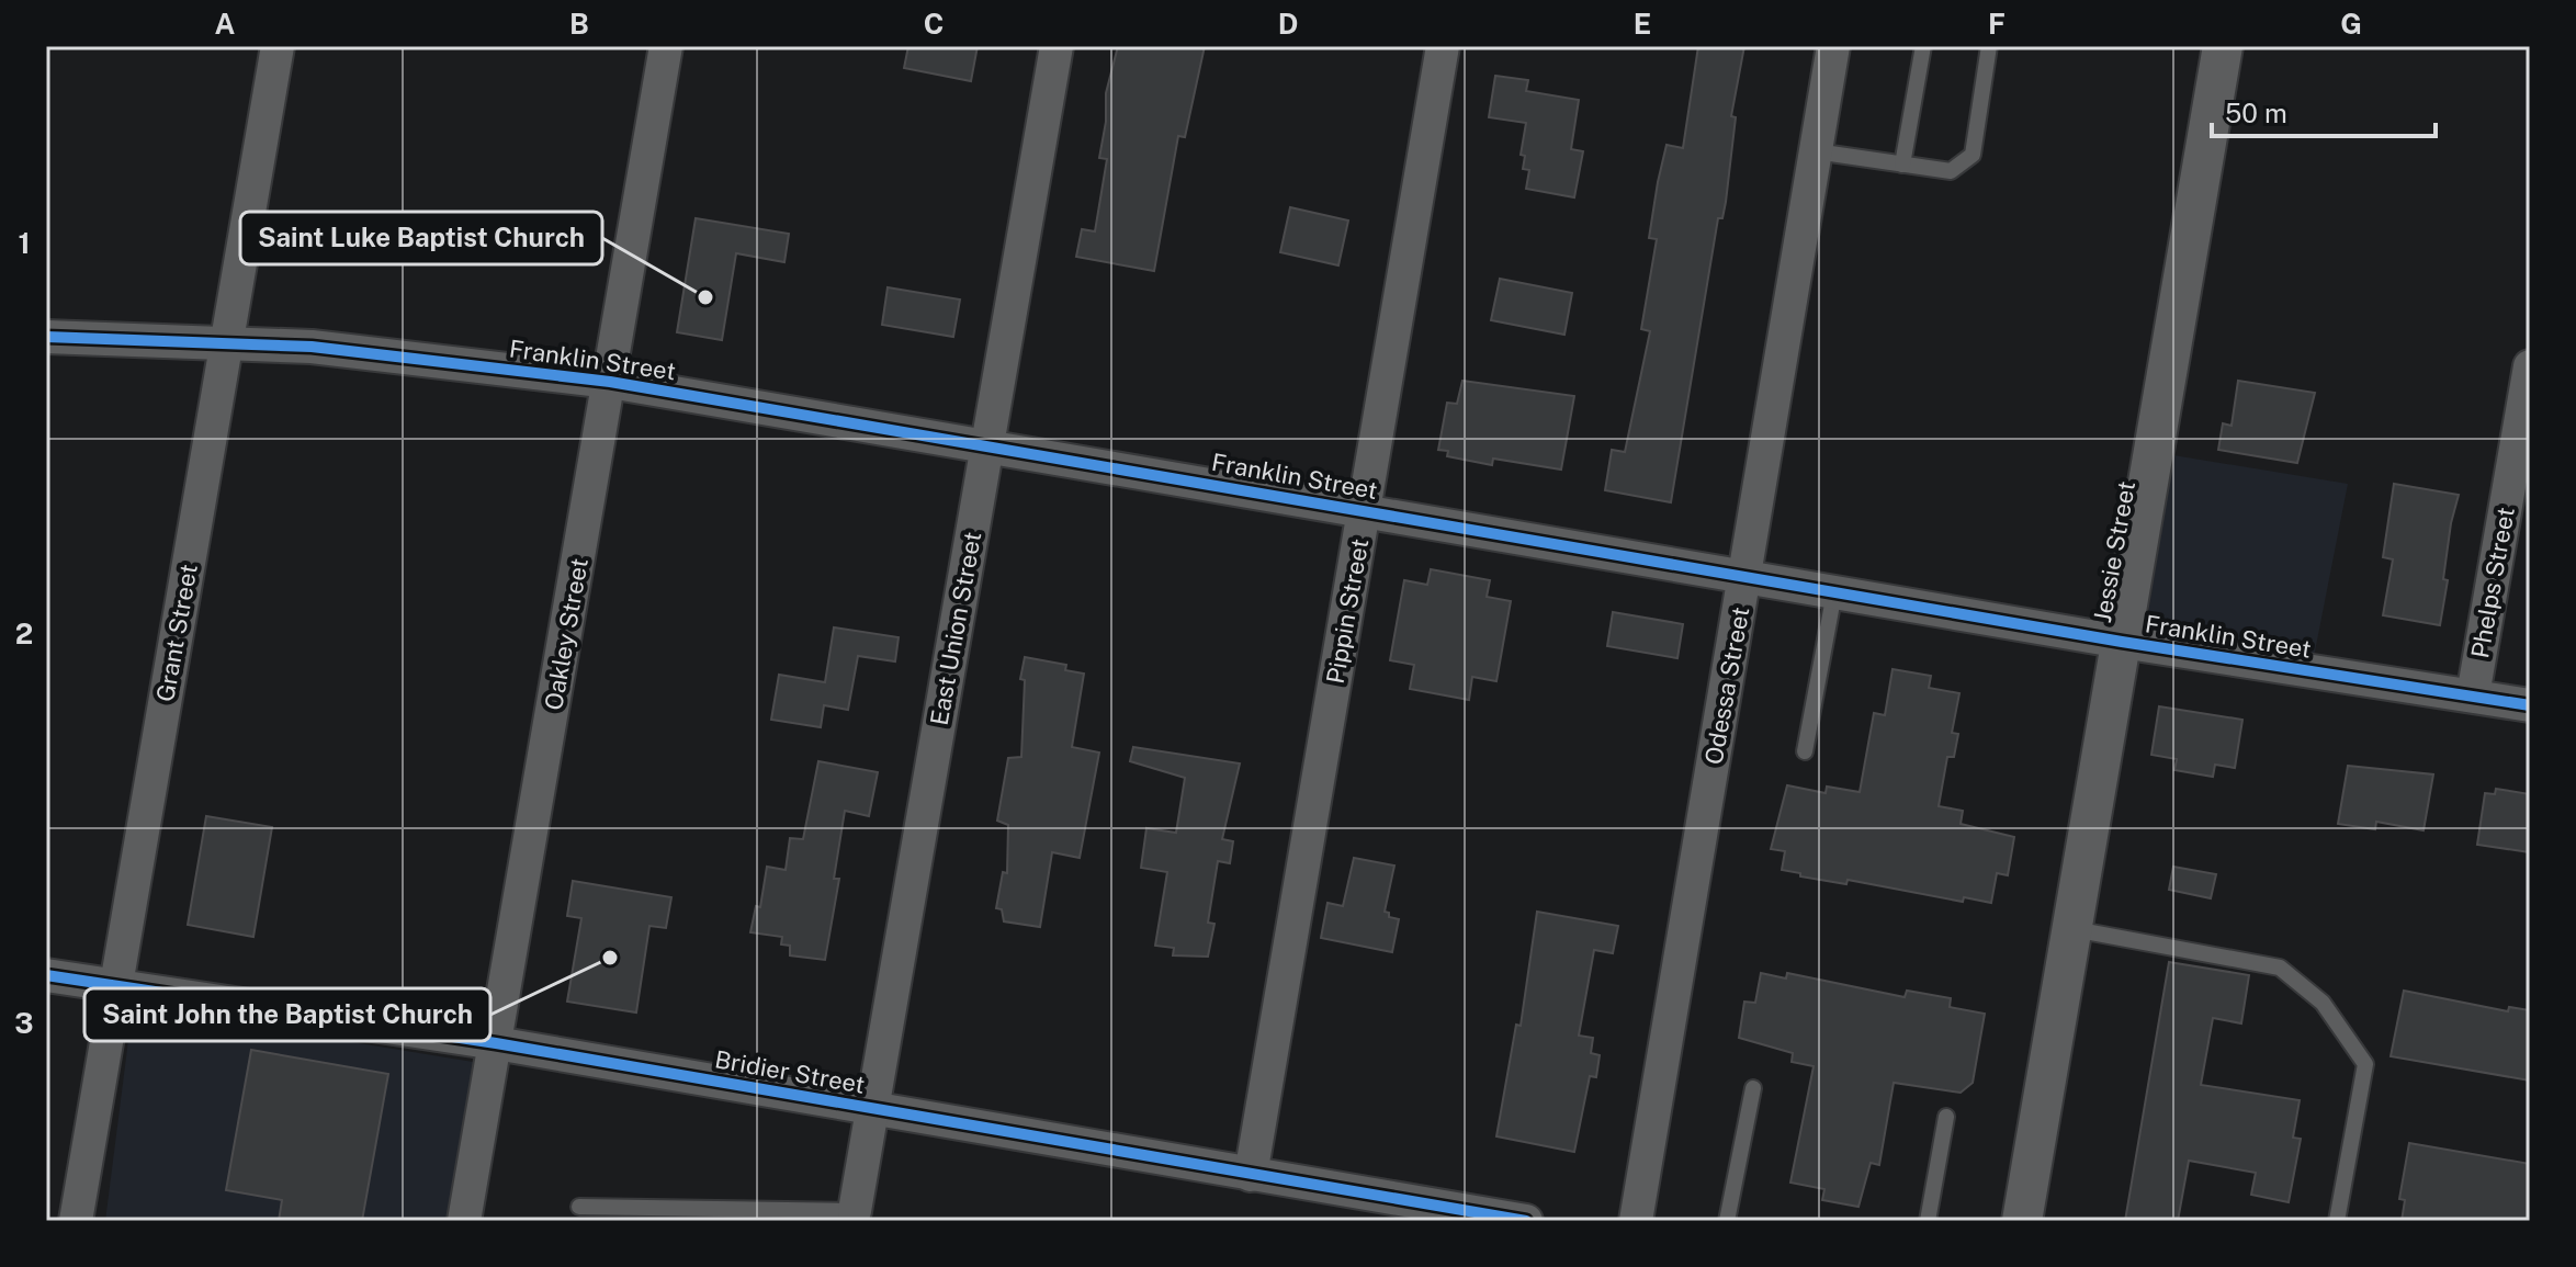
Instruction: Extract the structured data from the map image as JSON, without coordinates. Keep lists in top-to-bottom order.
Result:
{
  "streets": {
    "street": [
      "Franklin Street",
      "Jessie Street",
      "Phelps Street",
      "Pippin Street",
      "East Union Street",
      "Grant Street",
      "Oakley Street",
      "Odessa Street",
      "Bridier Street"
    ]
  },
  "crossings": [
    ["Franklin Street", "Jessie Street"],
    ["Franklin Street", "Phelps Street"],
    ["Franklin Street", "Pippin Street"],
    ["Franklin Street", "East Union Street"],
    ["Franklin Street", "Grant Street"],
    ["Franklin Street", "Oakley Street"],
    ["Franklin Street", "Odessa Street"],
    ["Pippin Street", "Bridier Street"],
    ["East Union Street", "Bridier Street"],
    ["Grant Street", "Bridier Street"],
    ["Oakley Street", "Bridier Street"]
  ],
  "places": ["Saint Luke Baptist Church", "Saint John the Baptist Church"],
  "scale_bar": "50 m",
  "grid": {
    "columns": [
      "A",
      "B",
      "C",
      "D",
      "E",
      "F",
      "G"
    ],
    "rows": ["1", "2", "3"]
  }
}
